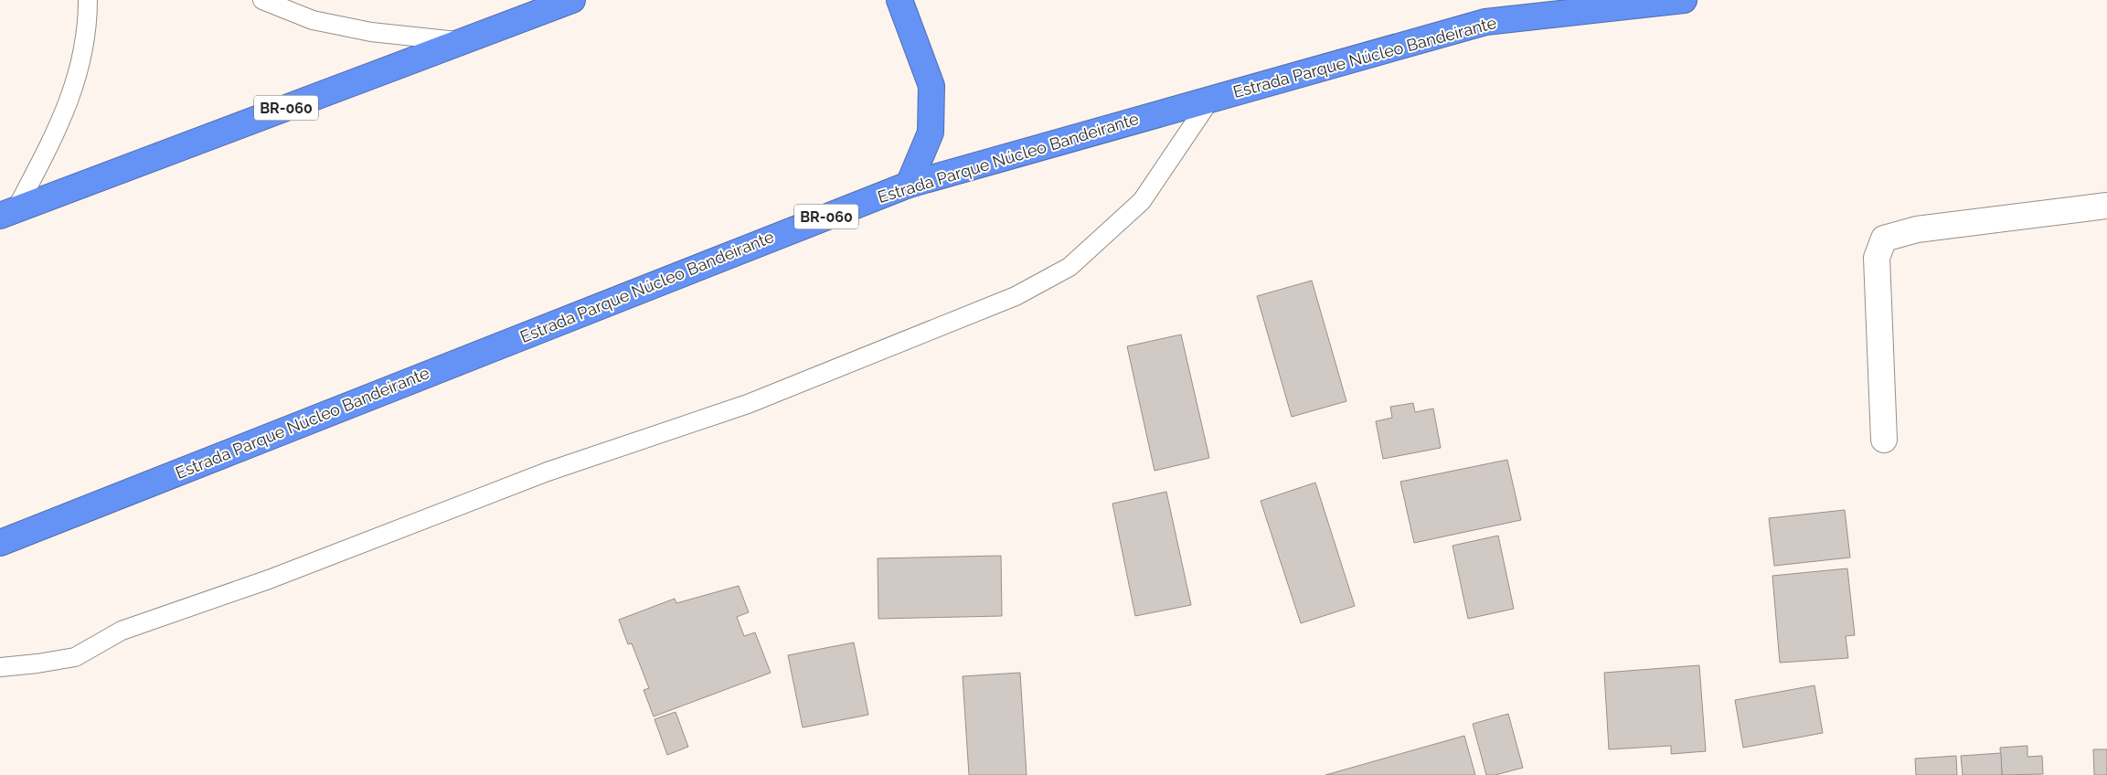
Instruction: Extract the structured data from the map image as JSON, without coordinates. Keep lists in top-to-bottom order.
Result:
{
  "streets": {
    "highway": ["Estrada Parque Núcleo Bandeirante", "BR-060"]
  }
}
